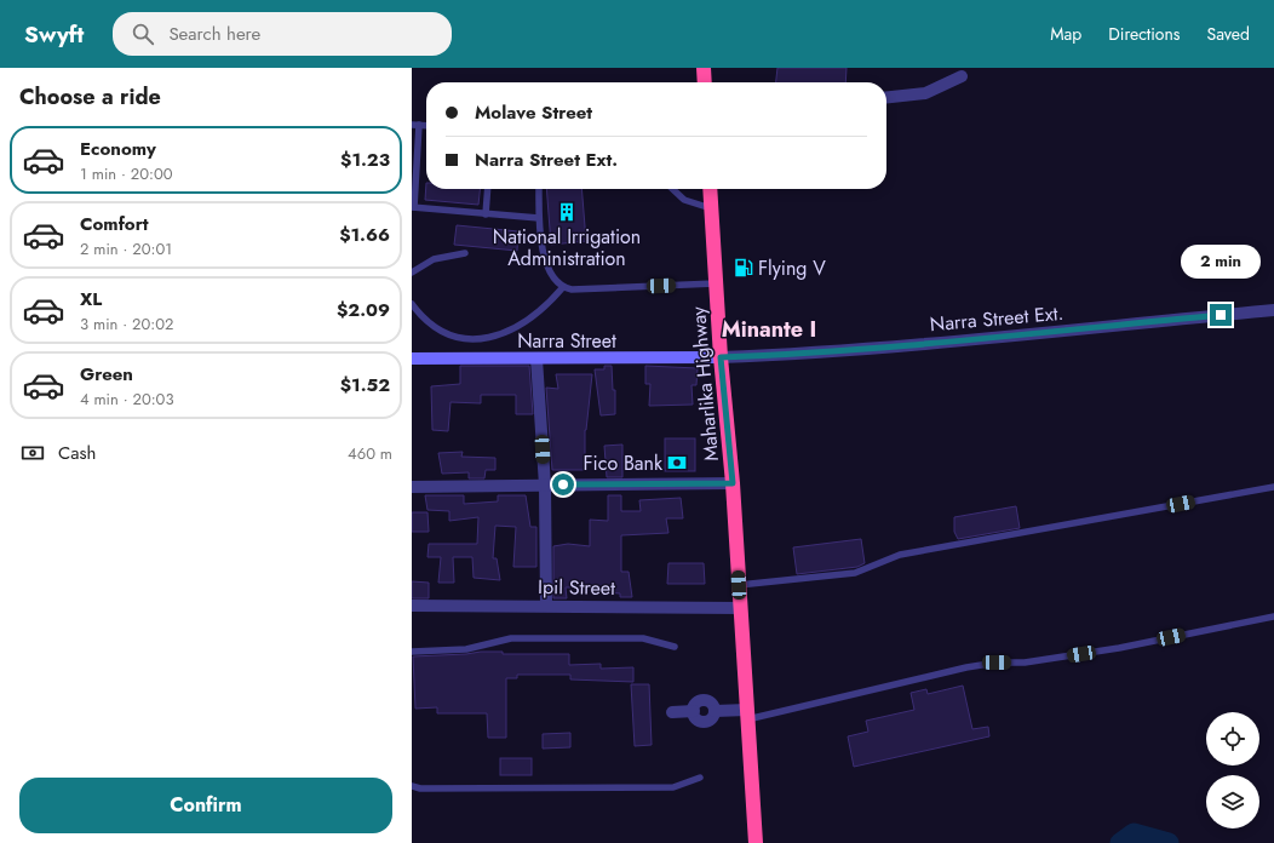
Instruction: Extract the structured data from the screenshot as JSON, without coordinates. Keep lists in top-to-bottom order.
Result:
{
  "streets": {
    "highway": ["Maharlika Highway"],
    "street": ["Narra Street Ext.", "Narra Street", "Ipil Street"]
  },
  "crossings": [
    ["Narra Street Ext.", "Narra Street"],
    ["Narra Street Ext.", "Maharlika Highway"],
    ["Narra Street", "Maharlika Highway"],
    ["Maharlika Highway", "Ipil Street"]
  ],
  "districts": ["Minante I"],
  "places": {
    "building": ["National Irrigation Administration"],
    "fuel station": ["Flying V"],
    "bank": ["Fico Bank"]
  },
  "page": {
    "header": "Swyft",
    "search": "Search here",
    "nav": ["Map", "Directions", "Saved"],
    "heading": "Choose a ride",
    "banner": ["Molave Street", "Narra Street Ext."],
    "list": [
      {
        "name": "Economy",
        "note": "1 min · 20:00",
        "value": "$1.23"
      },
      {
        "name": "Comfort",
        "note": "2 min · 20:01",
        "value": "$1.66"
      },
      {
        "name": "XL",
        "note": "3 min · 20:02",
        "value": "$2.09"
      },
      {
        "name": "Green",
        "note": "4 min · 20:03",
        "value": "$1.52"
      }
    ],
    "bubble": "2 min",
    "pay": ["Cash", "460 m"],
    "buttons": "Confirm"
  }
}
